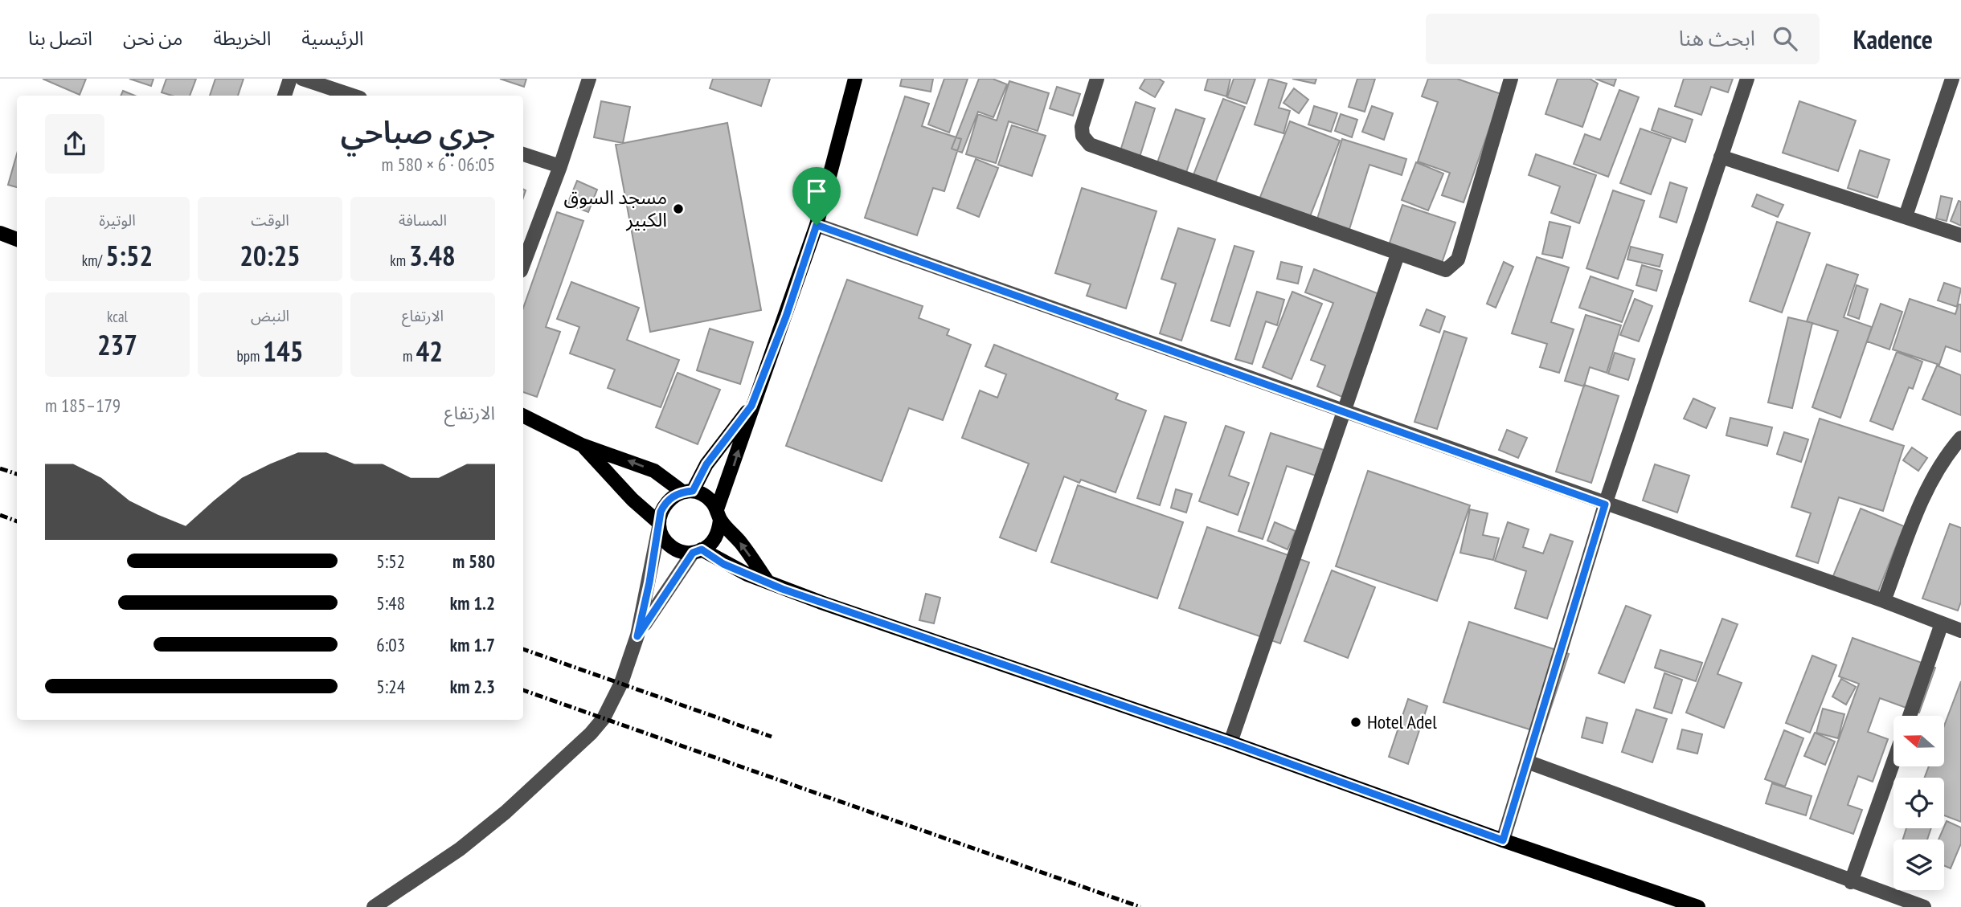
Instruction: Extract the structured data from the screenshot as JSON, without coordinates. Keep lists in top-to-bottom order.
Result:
{
  "places": ["مسجد السوق الكبير", "Hotel Adel"],
  "north": "left",
  "page": {
    "header": "Kadence",
    "search": "ابحث هنا",
    "nav": [
      "الرئيسية",
      "الخريطة",
      "من نحن",
      "اتصل بنا"
    ],
    "heading": ["جري صباحي", "06:05 · 6 × 580 m"],
    "stats": [
      ["المسافة", "3.48 km"],
      ["الوقت", "20:25"],
      ["الوتيرة", "5:52 /km"],
      ["الارتفاع", "42 m"],
      ["النبض", "145 bpm"],
      ["kcal", "237"]
    ],
    "chart": ["الارتفاع", "179–185 m"],
    "list": [
      {
        "name": "580 m",
        "note": "5:52"
      },
      {
        "name": "1.2 km",
        "note": "5:48"
      },
      {
        "name": "1.7 km",
        "note": "6:03"
      },
      {
        "name": "2.3 km",
        "note": "5:24"
      }
    ]
  }
}
